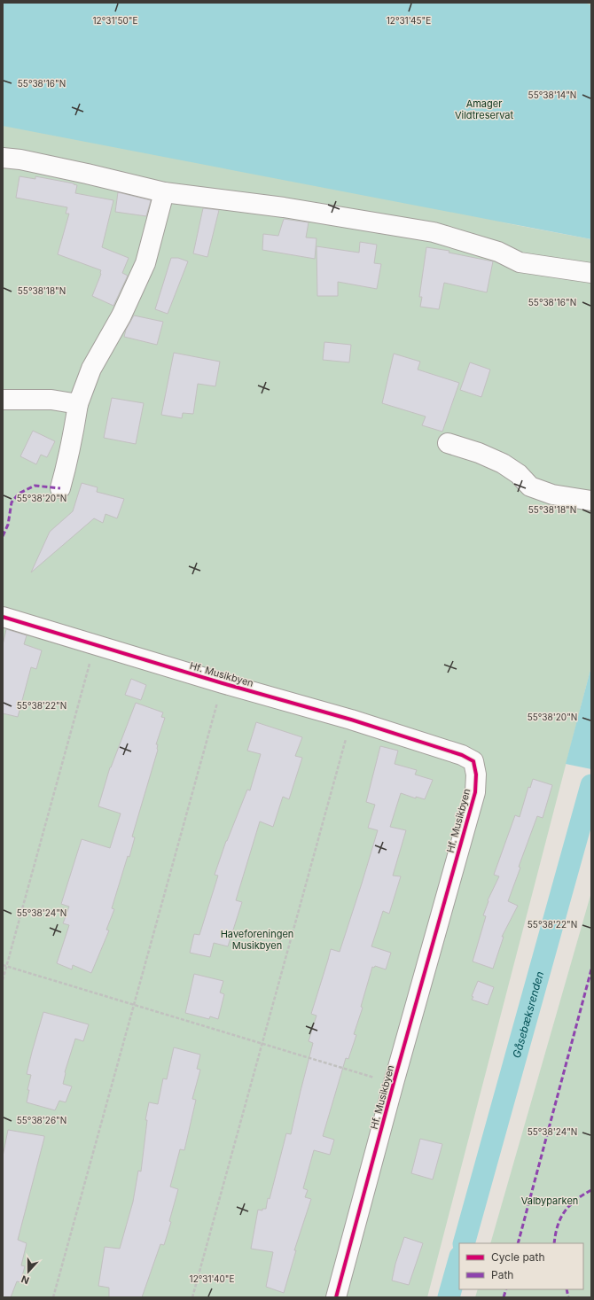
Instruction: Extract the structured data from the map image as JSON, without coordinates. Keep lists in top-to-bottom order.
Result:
{
  "streets": {
    "street": ["Hf. Musikbyen"]
  },
  "water": ["Gåsebæksrenden"],
  "parks": ["Amager Vildtreservat", "Haveforeningen Musikbyen", "Valbyparken"],
  "legend": ["Cycle path", "Path"],
  "north": "bottom",
  "coordinates": [
    "12°31'45\"E",
    "12°31'50\"E",
    "55°38'16\"N",
    "55°38'14\"N",
    "55°38'18\"N",
    "55°38'20\"N",
    "55°38'22\"N",
    "55°38'24\"N",
    "55°38'26\"N",
    "12°31'40\"E"
  ]
}
